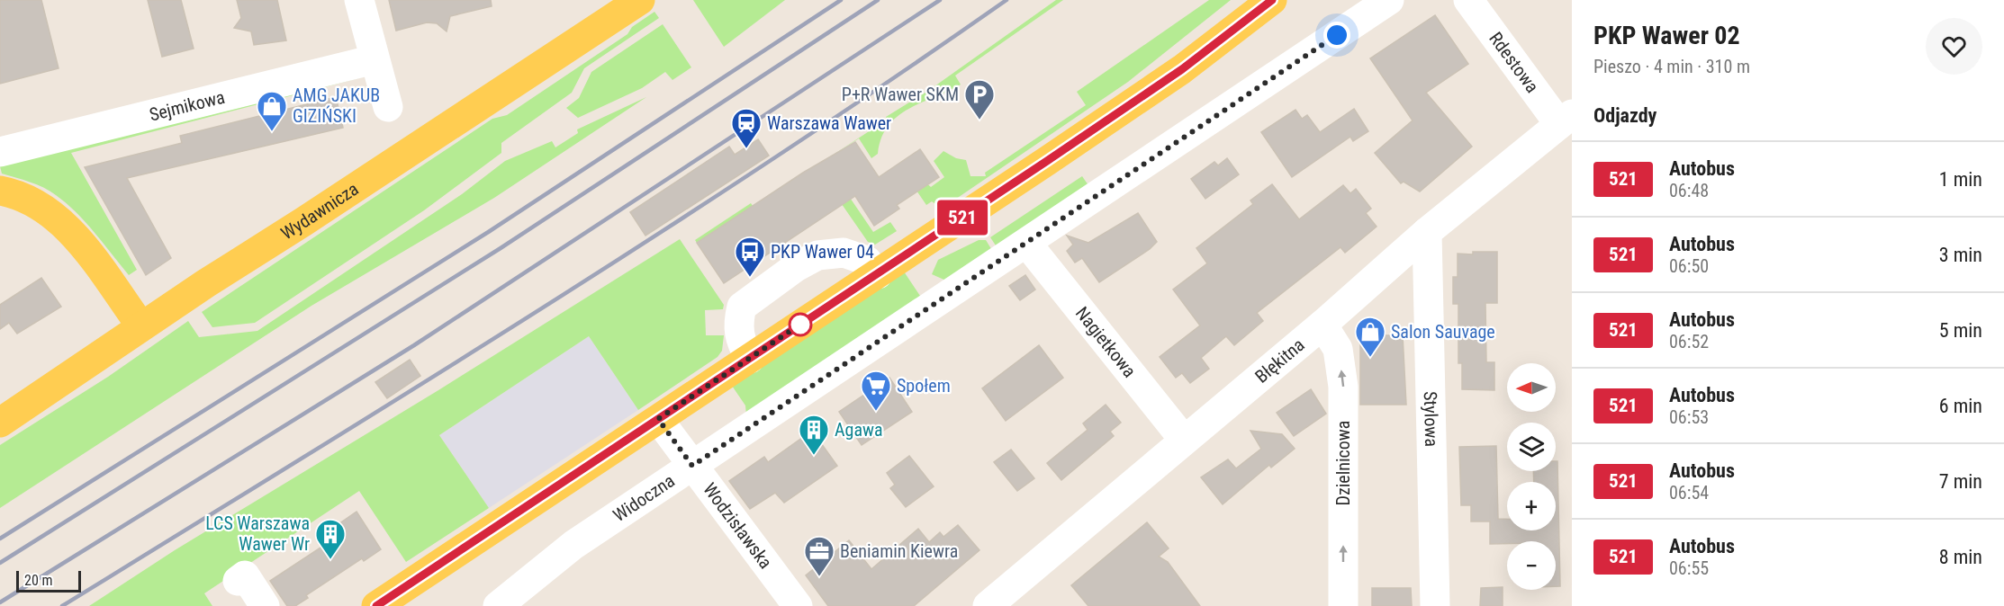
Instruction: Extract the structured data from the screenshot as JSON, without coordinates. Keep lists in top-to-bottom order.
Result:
{
  "streets": {
    "main road": ["Wydawnicza"],
    "street": [
      "Rdestowa",
      "Sejmikowa",
      "Nagietkowa",
      "Błękitna",
      "Stylowa",
      "Dzielnicowa",
      "Widoczna",
      "Wodzisławska"
    ]
  },
  "crossings": [
    ["Rdestowa", "Błękitna"],
    ["Nagietkowa", "Błękitna"],
    ["Nagietkowa", "Widoczna"],
    ["Błękitna", "Stylowa"],
    ["Błękitna", "Dzielnicowa"],
    ["Widoczna", "Wodzisławska"]
  ],
  "one_way": ["Dzielnicowa"],
  "places": {
    "parking": ["P+R Wawer SKM"],
    "shop": ["AMG JAKUB GIZIŃSKI", "Salon Sauvage"],
    "station": ["Warszawa Wawer"],
    "bus stop": ["PKP Wawer 04"],
    "supermarket": ["Społem"],
    "building": ["Agawa", "LCS Warszawa Wawer Wr"],
    "office": ["Beniamin Kiewra"]
  },
  "lines": ["bus line 521"],
  "scale_bar": "20 m",
  "north": "left",
  "page": {
    "on_map": "521",
    "heading": [
      ["PKP Wawer 02", "Pieszo · 4 min · 310 m"],
      "Odjazdy"
    ],
    "list": [
      {
        "mark": "521",
        "name": "Autobus",
        "note": "06:48",
        "value": "1 min"
      },
      {
        "mark": "521",
        "name": "Autobus",
        "note": "06:50",
        "value": "3 min"
      },
      {
        "mark": "521",
        "name": "Autobus",
        "note": "06:52",
        "value": "5 min"
      },
      {
        "mark": "521",
        "name": "Autobus",
        "note": "06:53",
        "value": "6 min"
      },
      {
        "mark": "521",
        "name": "Autobus",
        "note": "06:54",
        "value": "7 min"
      },
      {
        "mark": "521",
        "name": "Autobus",
        "note": "06:55",
        "value": "8 min"
      }
    ],
    "map_buttons": ["+", "−"],
    "scale": "20 m"
  }
}
